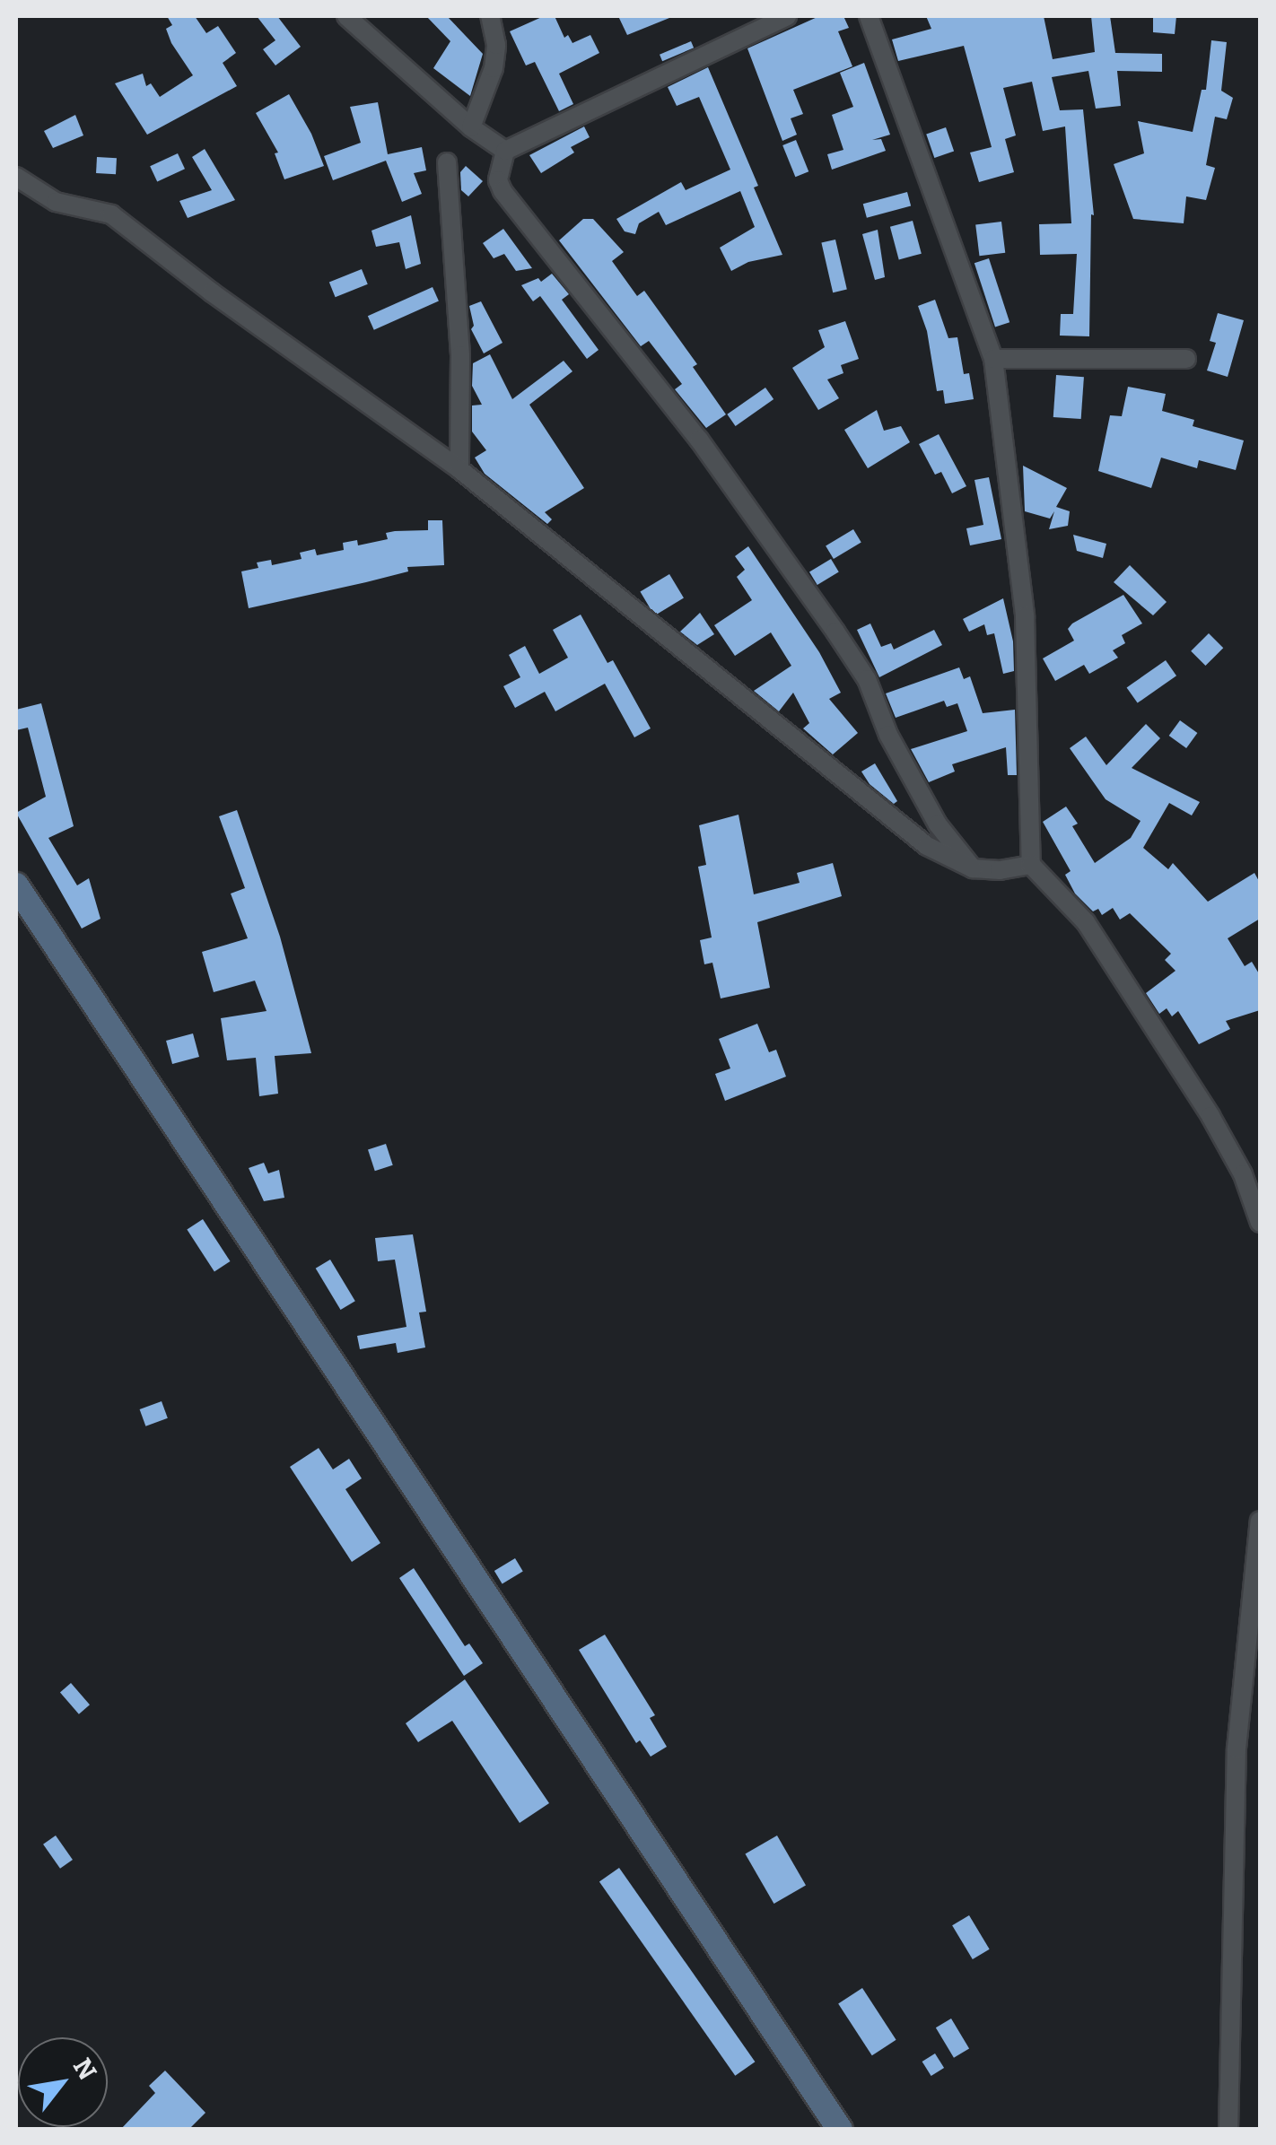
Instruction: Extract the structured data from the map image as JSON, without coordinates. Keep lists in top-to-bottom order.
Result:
{
  "north": "top right"
}
